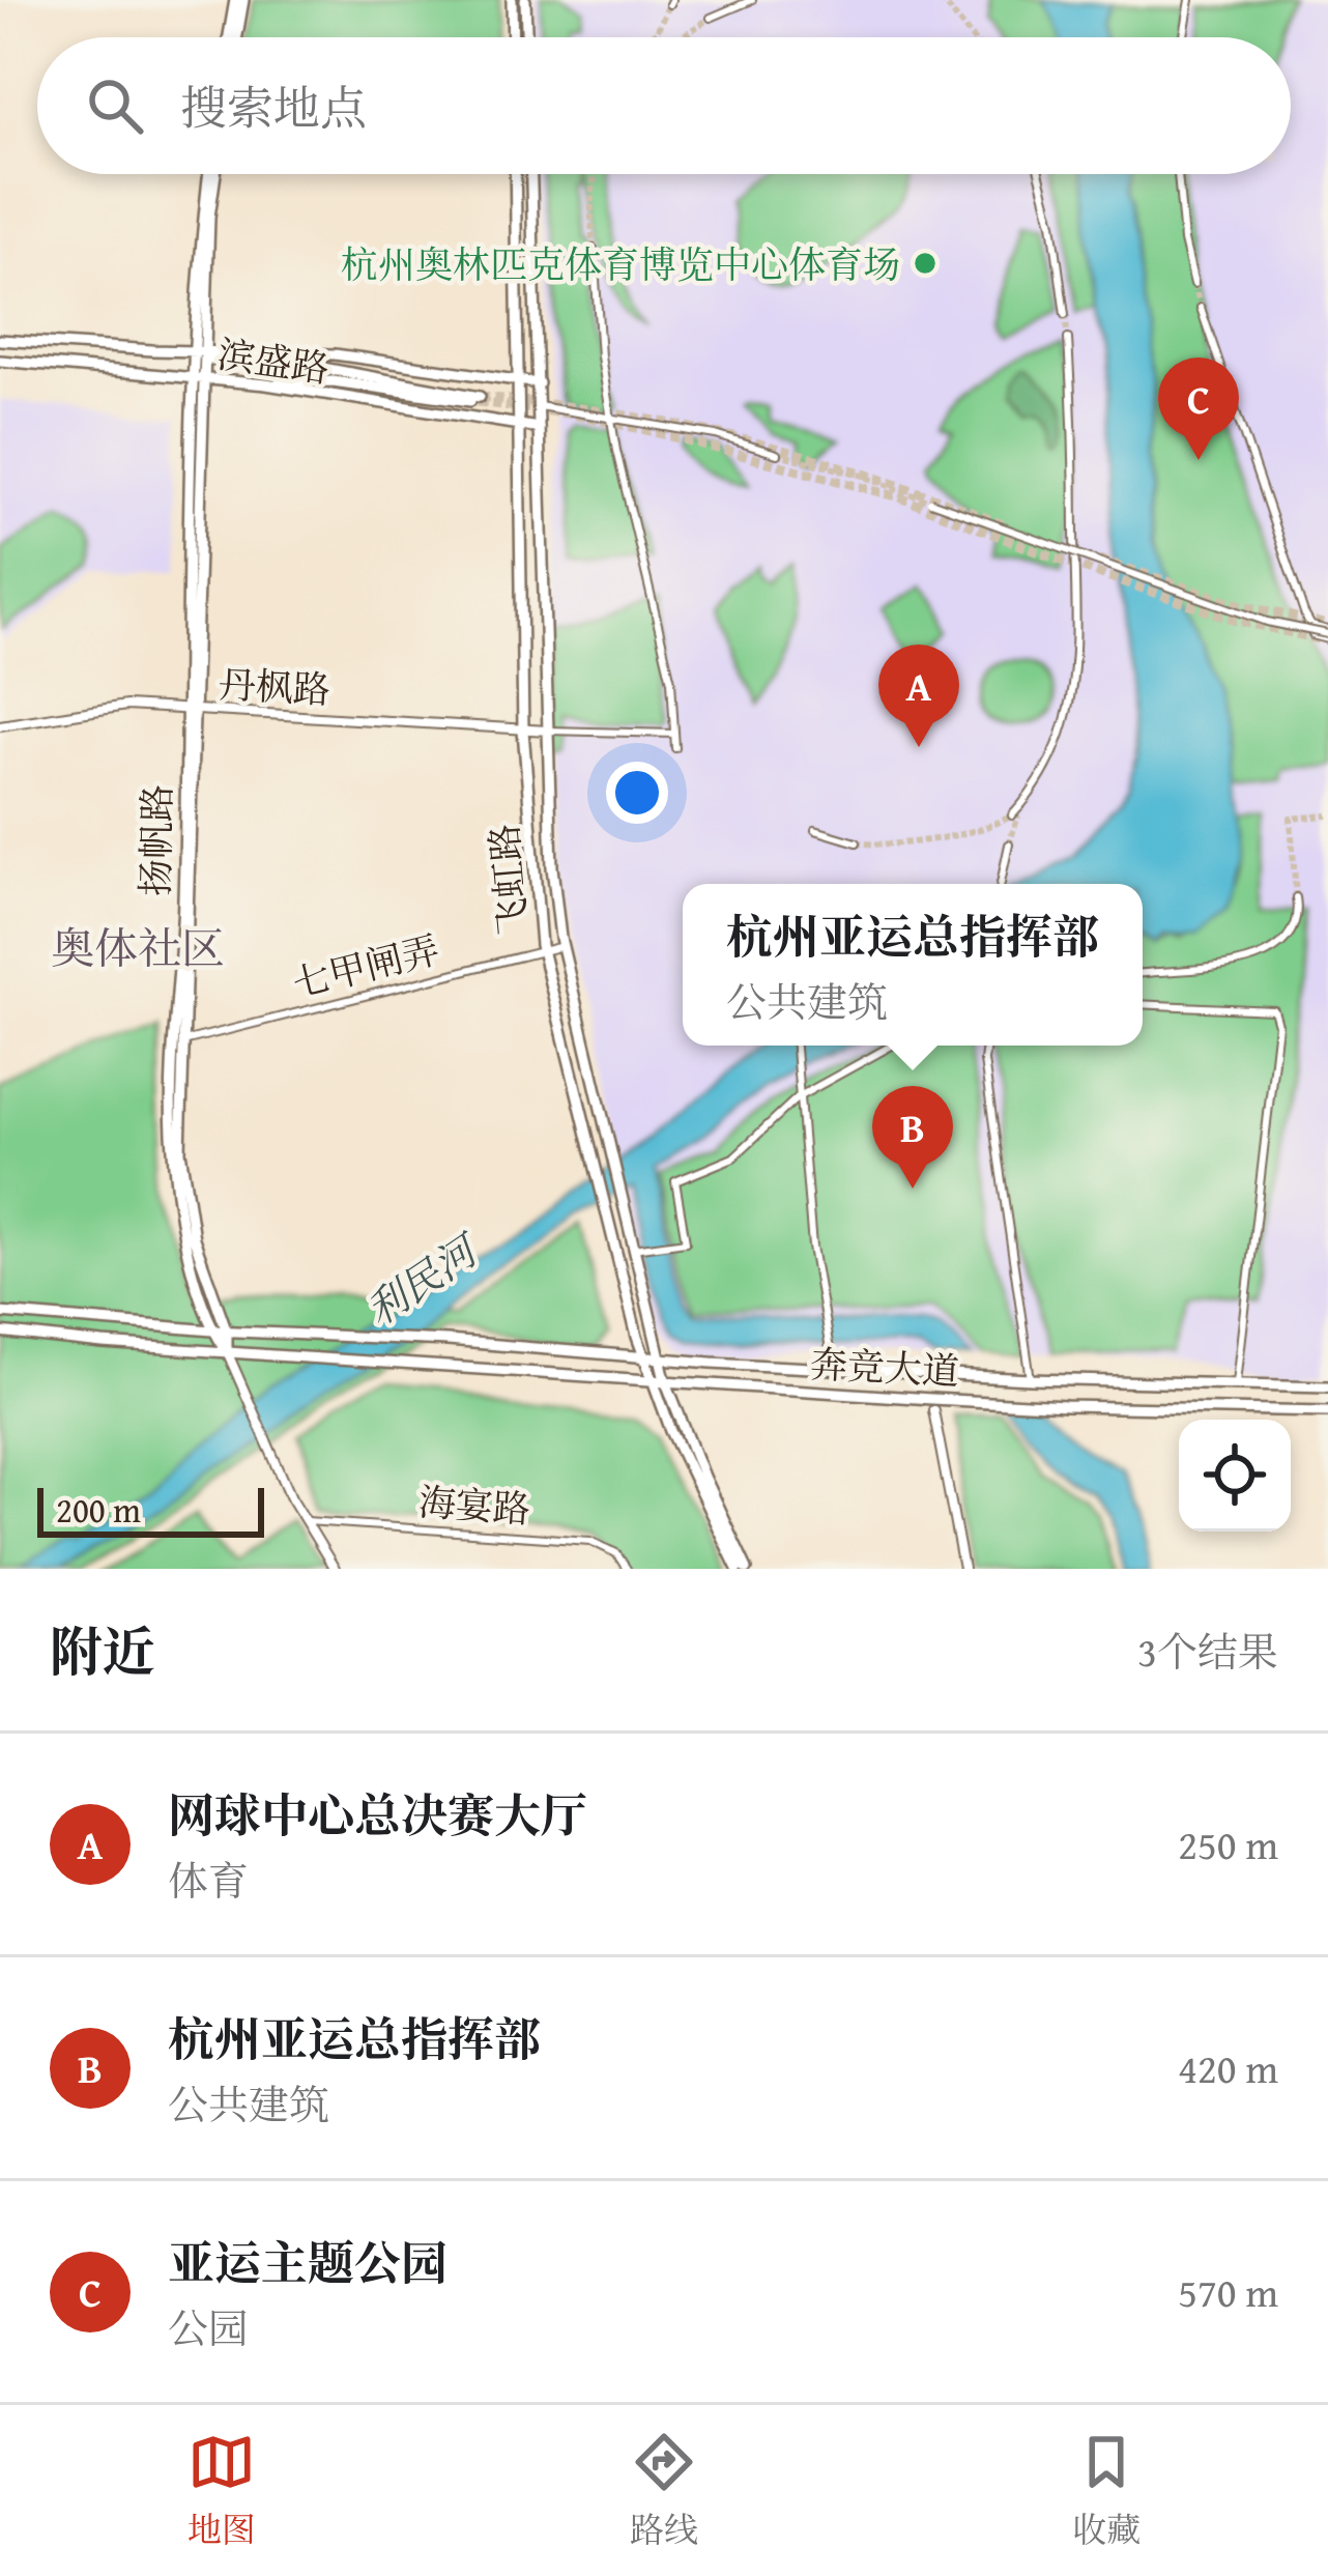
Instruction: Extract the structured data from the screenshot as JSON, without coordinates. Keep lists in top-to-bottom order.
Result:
{
  "streets": {
    "main road": [
      "滨盛路",
      "扬帆路",
      "飞虹路",
      "奔竞大道"
    ],
    "street": ["丹枫路", "七甲闸弄", "海宴路"]
  },
  "crossings": [
    ["滨盛路", "扬帆路"],
    ["滨盛路", "飞虹路"],
    ["丹枫路", "扬帆路"],
    ["丹枫路", "飞虹路"],
    ["扬帆路", "奔竞大道"],
    ["扬帆路", "海宴路"],
    ["飞虹路", "七甲闸弄"],
    ["飞虹路", "奔竞大道"]
  ],
  "districts": ["奥体社区"],
  "water": ["利民河"],
  "places": ["杭州奥林匹克体育博览中心体育场"],
  "scale_bar": "200 m",
  "page": {
    "search": "搜索地点",
    "pins": ["C", "A", "B"],
    "popup": ["杭州亚运总指挥部", "公共建筑"],
    "scale": "200 m",
    "heading": ["附近", "3个结果"],
    "list": [
      {
        "mark": "A",
        "name": "网球中心总决赛大厅",
        "note": "体育",
        "value": "250 m"
      },
      {
        "mark": "B",
        "name": "杭州亚运总指挥部",
        "note": "公共建筑",
        "value": "420 m"
      },
      {
        "mark": "C",
        "name": "亚运主题公园",
        "note": "公园",
        "value": "570 m"
      }
    ],
    "nav": ["地图", "路线", "收藏"]
  }
}
